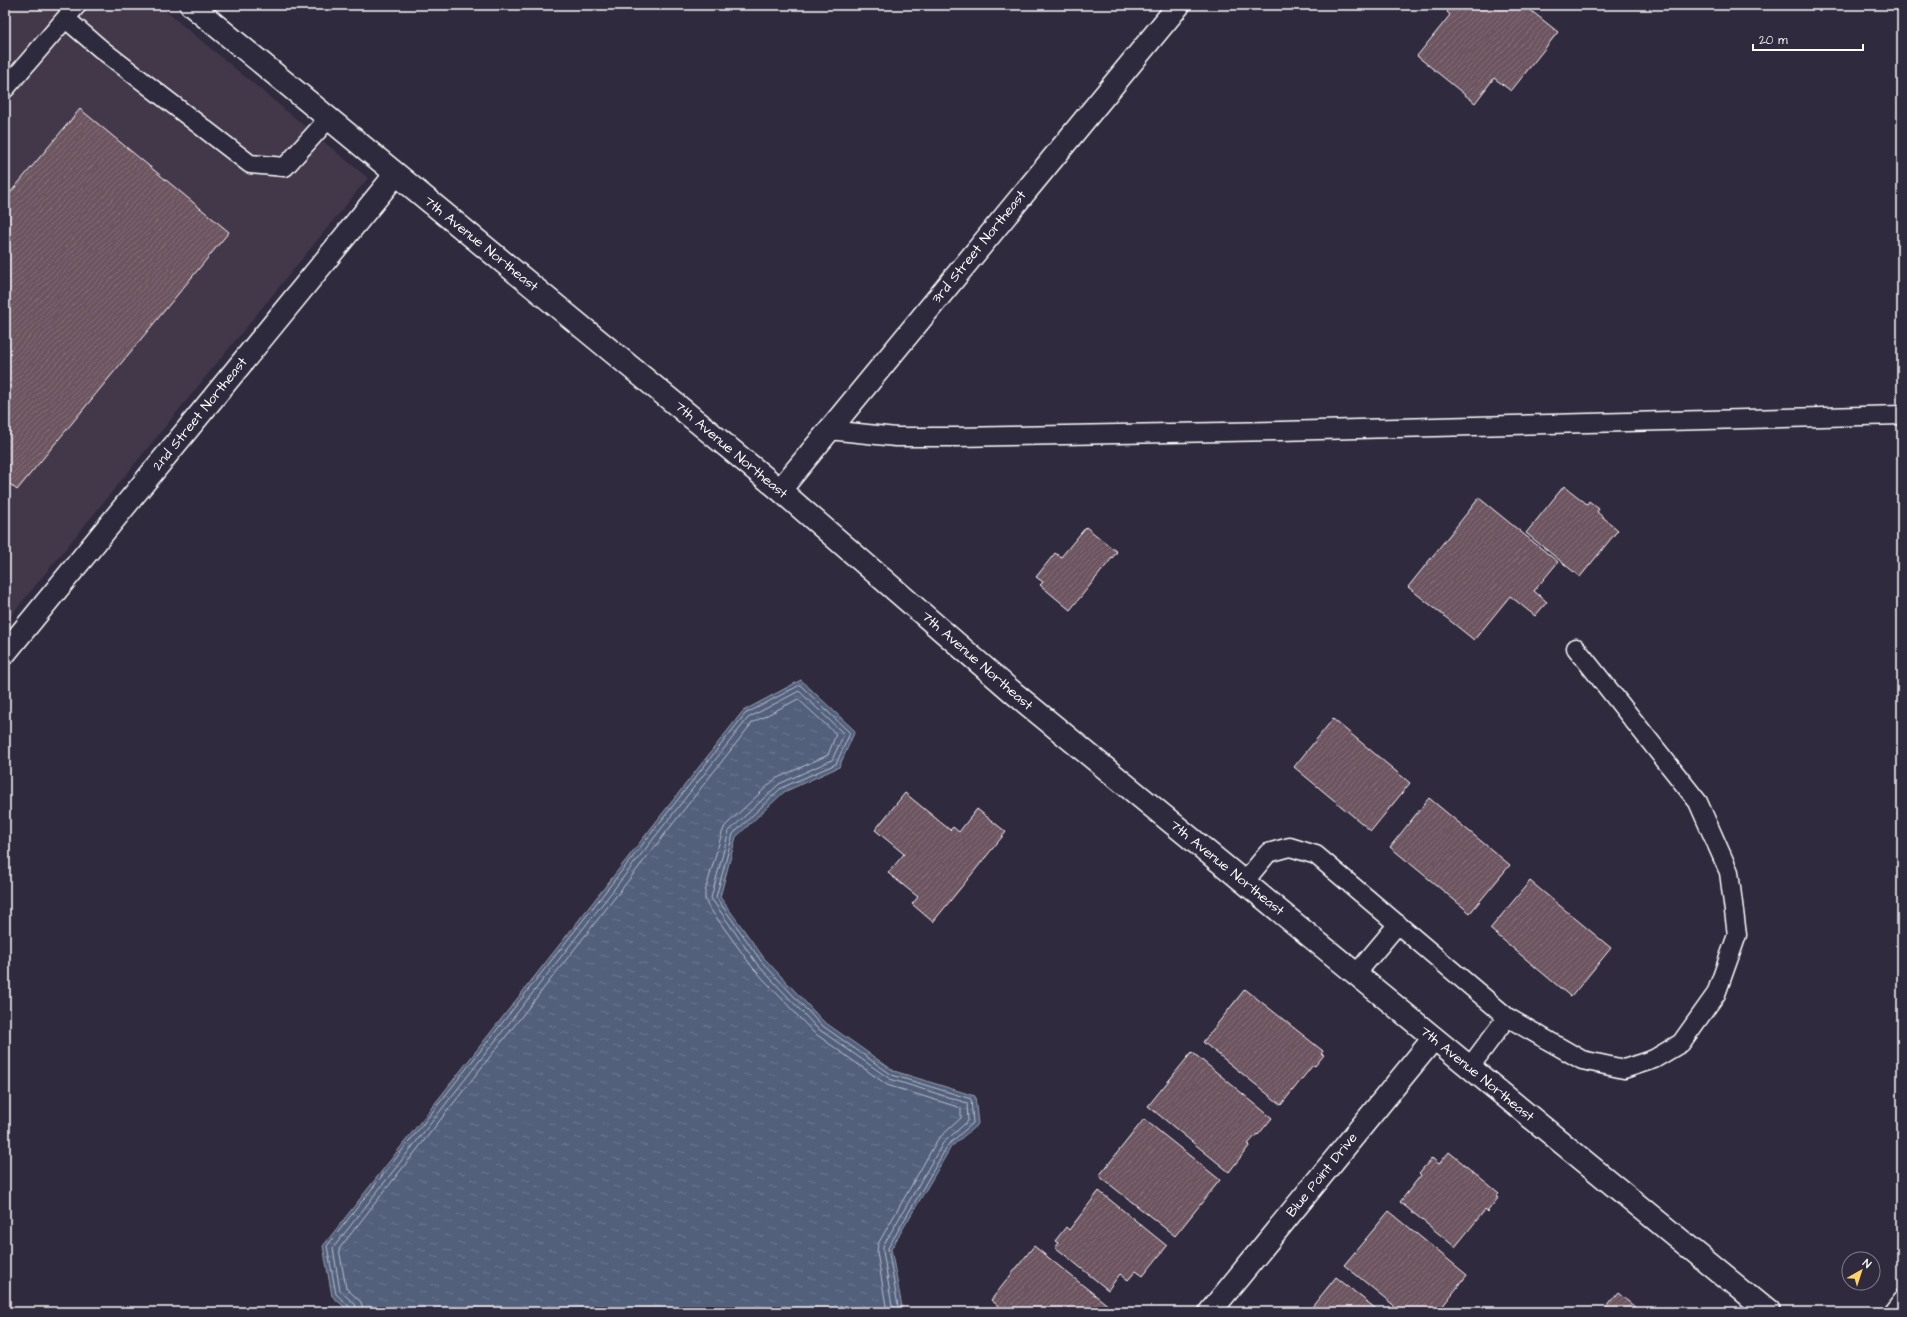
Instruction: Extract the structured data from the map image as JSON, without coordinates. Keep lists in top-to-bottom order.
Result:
{
  "streets": {
    "street": [
      "7th Avenue Northeast",
      "3rd Street Northeast",
      "2nd Street Northeast",
      "Blue Point Drive"
    ]
  },
  "crossings": [
    ["7th Avenue Northeast", "3rd Street Northeast"],
    ["7th Avenue Northeast", "2nd Street Northeast"],
    ["7th Avenue Northeast", "Blue Point Drive"]
  ],
  "scale_bar": "20 m",
  "north": "top right"
}
